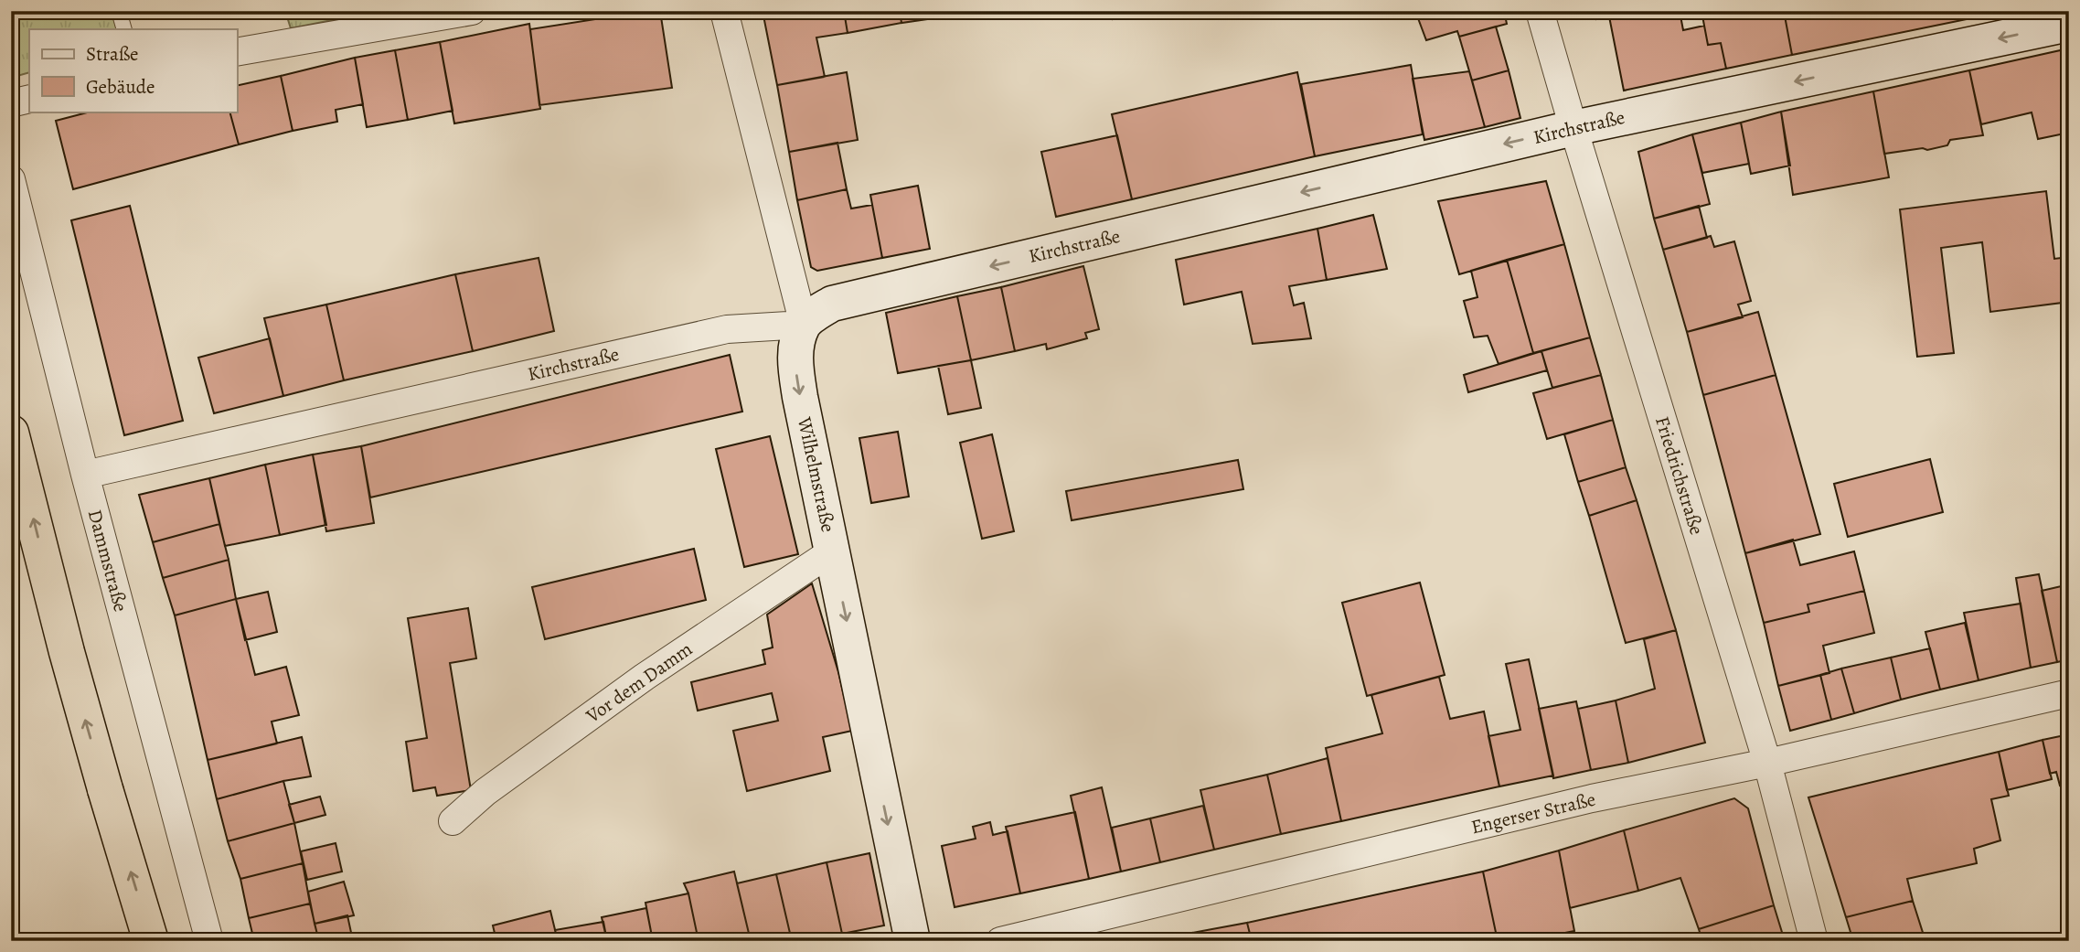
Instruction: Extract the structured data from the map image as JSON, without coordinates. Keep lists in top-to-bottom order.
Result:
{
  "streets": {
    "street": [
      "Kirchstraße",
      "Wilhelmstraße",
      "Friedrichstraße",
      "Dammstraße",
      "Vor dem Damm",
      "Engerser Straße"
    ]
  },
  "crossings": [
    ["Kirchstraße", "Wilhelmstraße"],
    ["Kirchstraße", "Friedrichstraße"],
    ["Kirchstraße", "Dammstraße"],
    ["Wilhelmstraße", "Vor dem Damm"],
    ["Friedrichstraße", "Engerser Straße"]
  ],
  "one_way": ["Kirchstraße", "Wilhelmstraße"],
  "legend": ["Straße", "Gebäude"]
}
